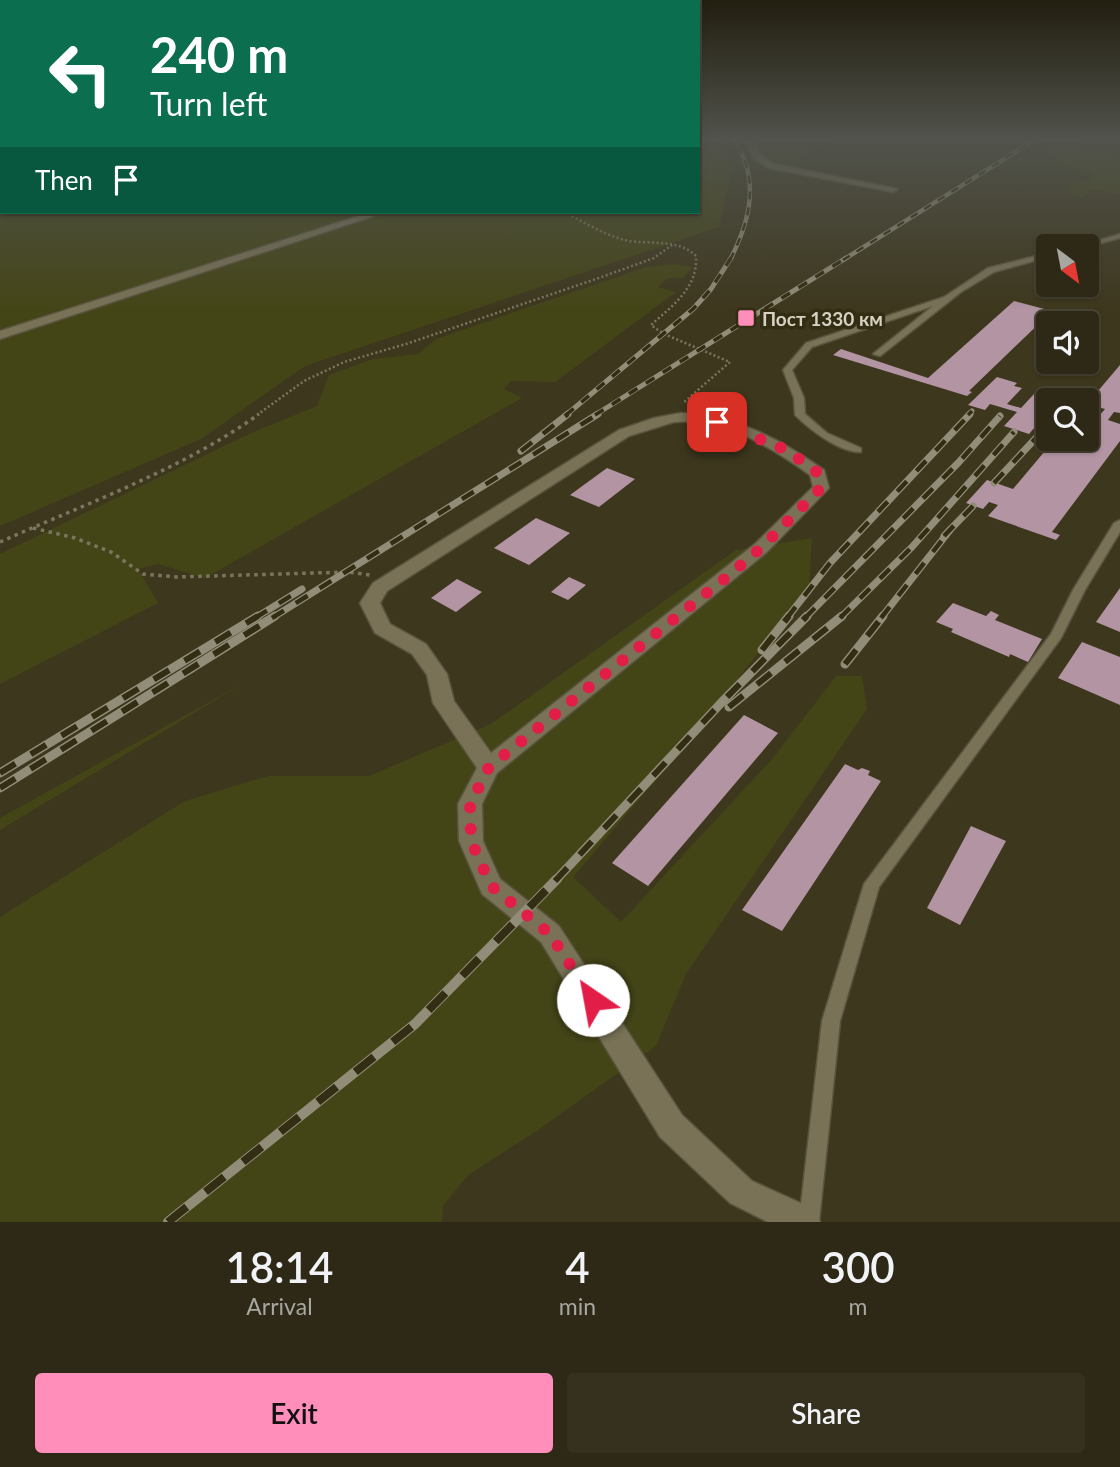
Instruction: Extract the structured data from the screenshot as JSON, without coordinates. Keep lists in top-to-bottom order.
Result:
{
  "places": {
    "transit": ["Пост 1330 км"]
  },
  "north": "bottom right",
  "page": {
    "turn": ["240 m", "Turn left"],
    "then": "Then",
    "eta": [
      "18:14",
      "Arrival",
      "4",
      "min",
      "300",
      "m"
    ],
    "buttons": ["Exit", "Share"]
  }
}
